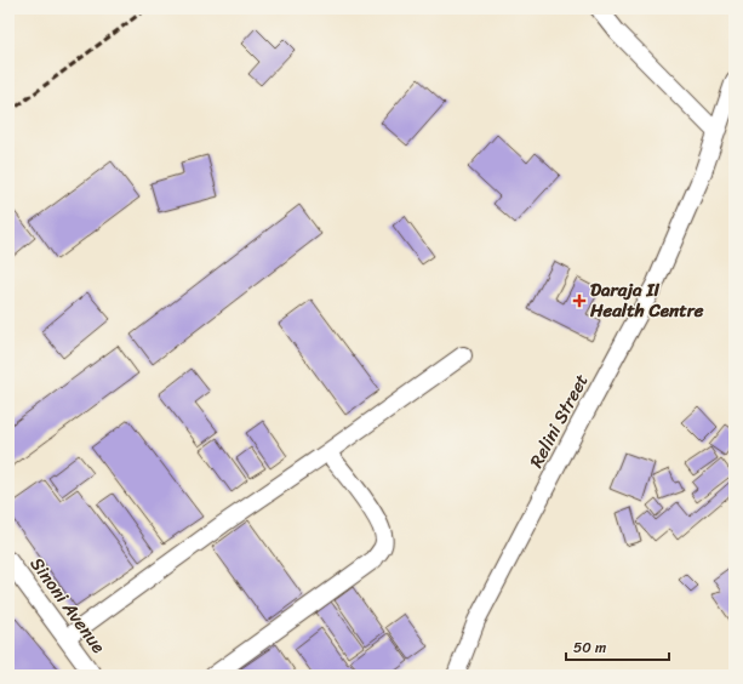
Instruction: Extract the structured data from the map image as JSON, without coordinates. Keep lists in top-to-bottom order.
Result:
{
  "streets": {
    "street": ["Relini Street", "Sinoni Avenue"]
  },
  "places": {
    "health": ["Daraja II Health Centre"]
  },
  "scale_bar": "50 m"
}
